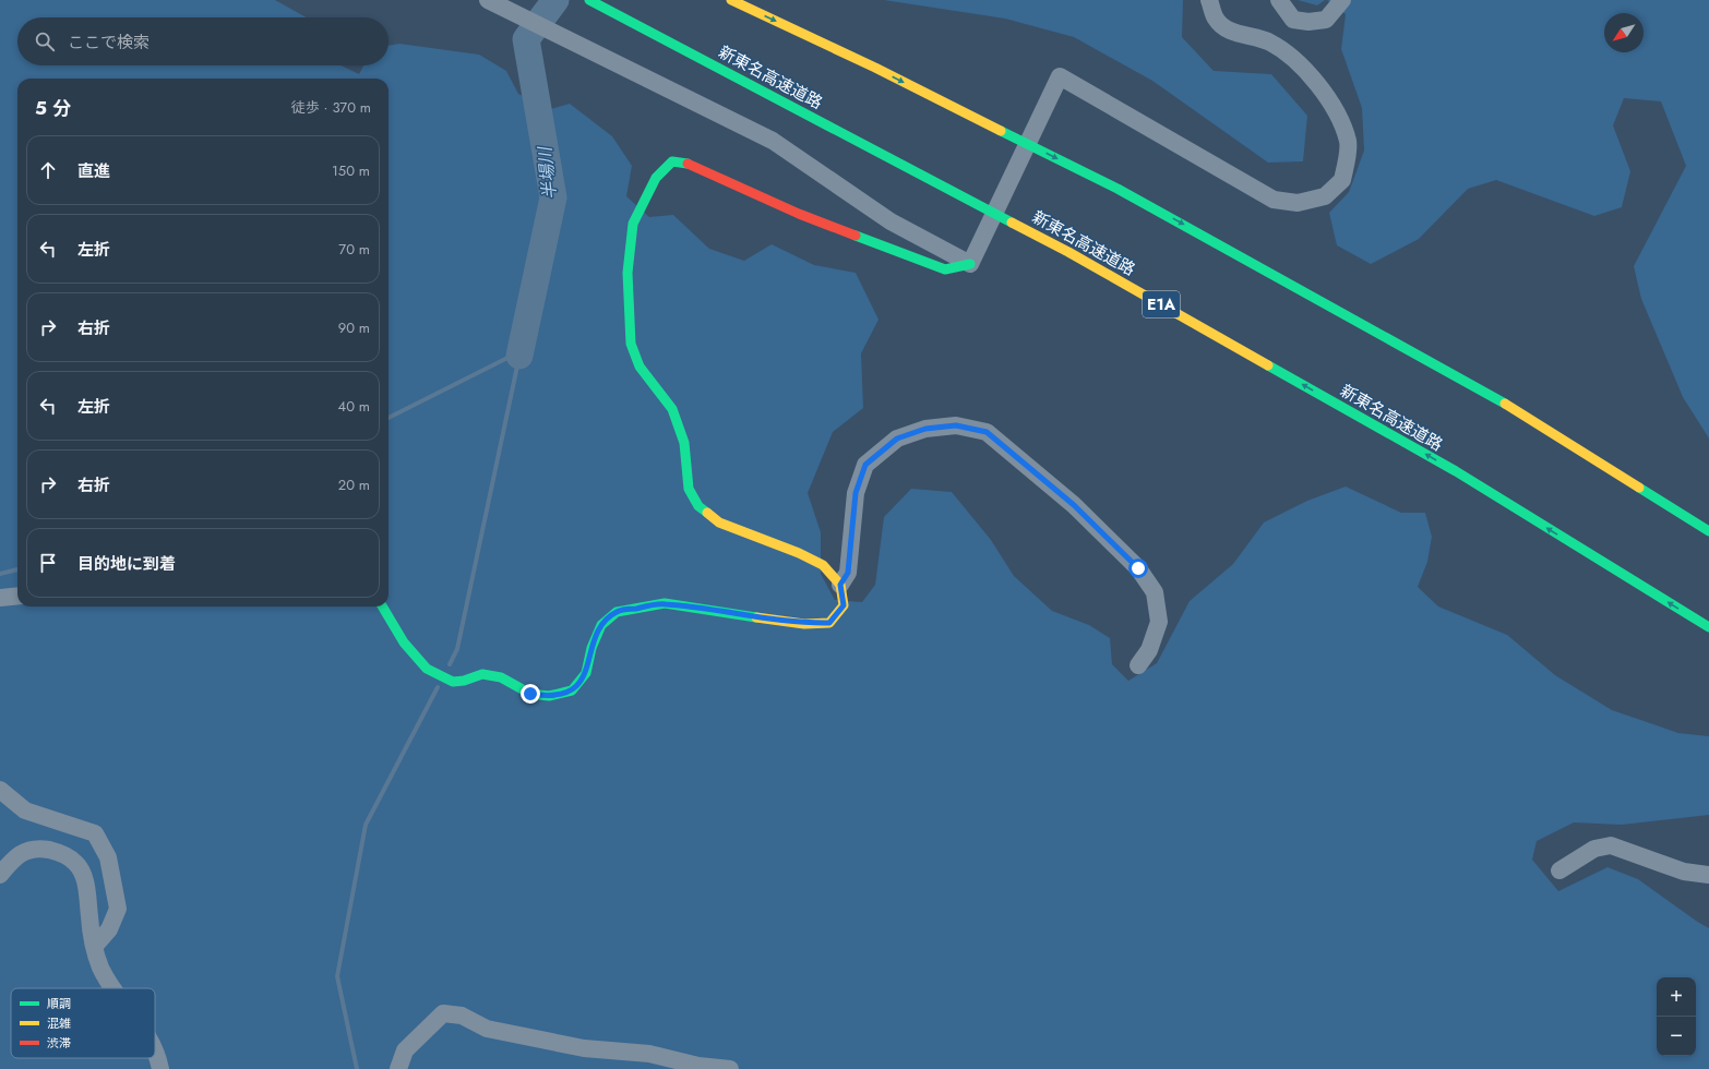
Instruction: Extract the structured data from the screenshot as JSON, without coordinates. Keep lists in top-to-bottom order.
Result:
{
  "streets": {
    "main road": ["新東名高速道路", "E1A"]
  },
  "water": ["半場川"],
  "legend": ["順調", "混雑", "渋滞"],
  "north": "bottom left",
  "page": {
    "search": "ここで検索",
    "heading": ["5 分", "徒歩 · 370 m"],
    "list": [
      ["直進", "150 m"],
      ["左折", "70 m"],
      ["右折", "90 m"],
      ["左折", "40 m"],
      ["右折", "20 m"],
      "目的地に到着"
    ],
    "map_buttons": ["+", "−"]
  }
}
